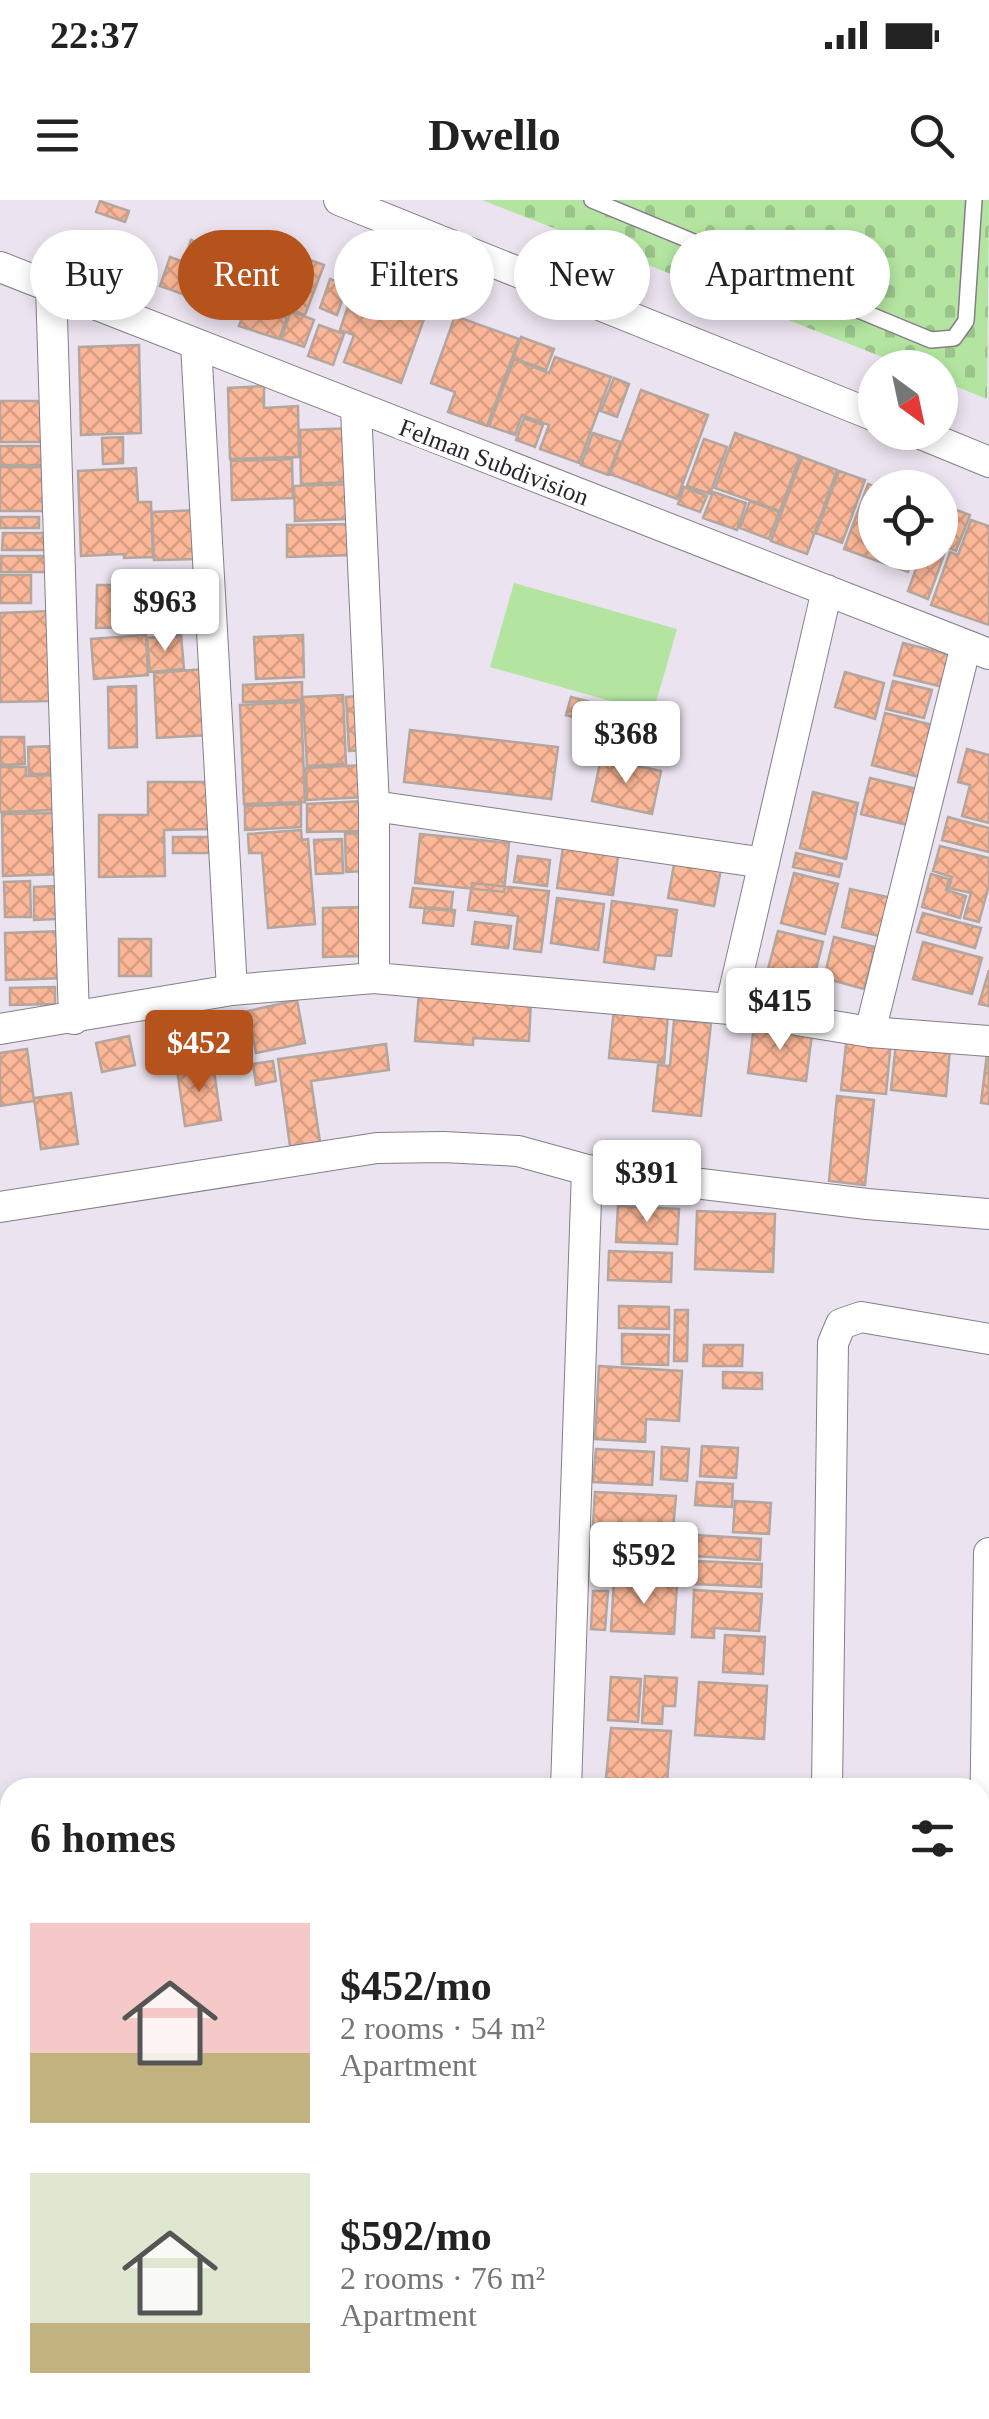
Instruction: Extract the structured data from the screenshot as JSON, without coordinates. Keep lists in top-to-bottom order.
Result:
{
  "streets": {
    "street": ["Felman Subdivision"]
  },
  "north": "bottom right",
  "page": {
    "status": "22:37",
    "header": "Dwello",
    "chip": [
      "Buy",
      "Rent",
      "Filters",
      "New",
      "Apartment"
    ],
    "price": [
      "$963",
      "$368",
      "$415",
      "$452",
      "$391",
      "$592"
    ],
    "heading": "6 homes",
    "list": [
      {
        "name": "$452/mo",
        "note": "2 rooms · 54 m² · Apartment"
      },
      {
        "name": "$592/mo",
        "note": "2 rooms · 76 m² · Apartment"
      }
    ]
  }
}
